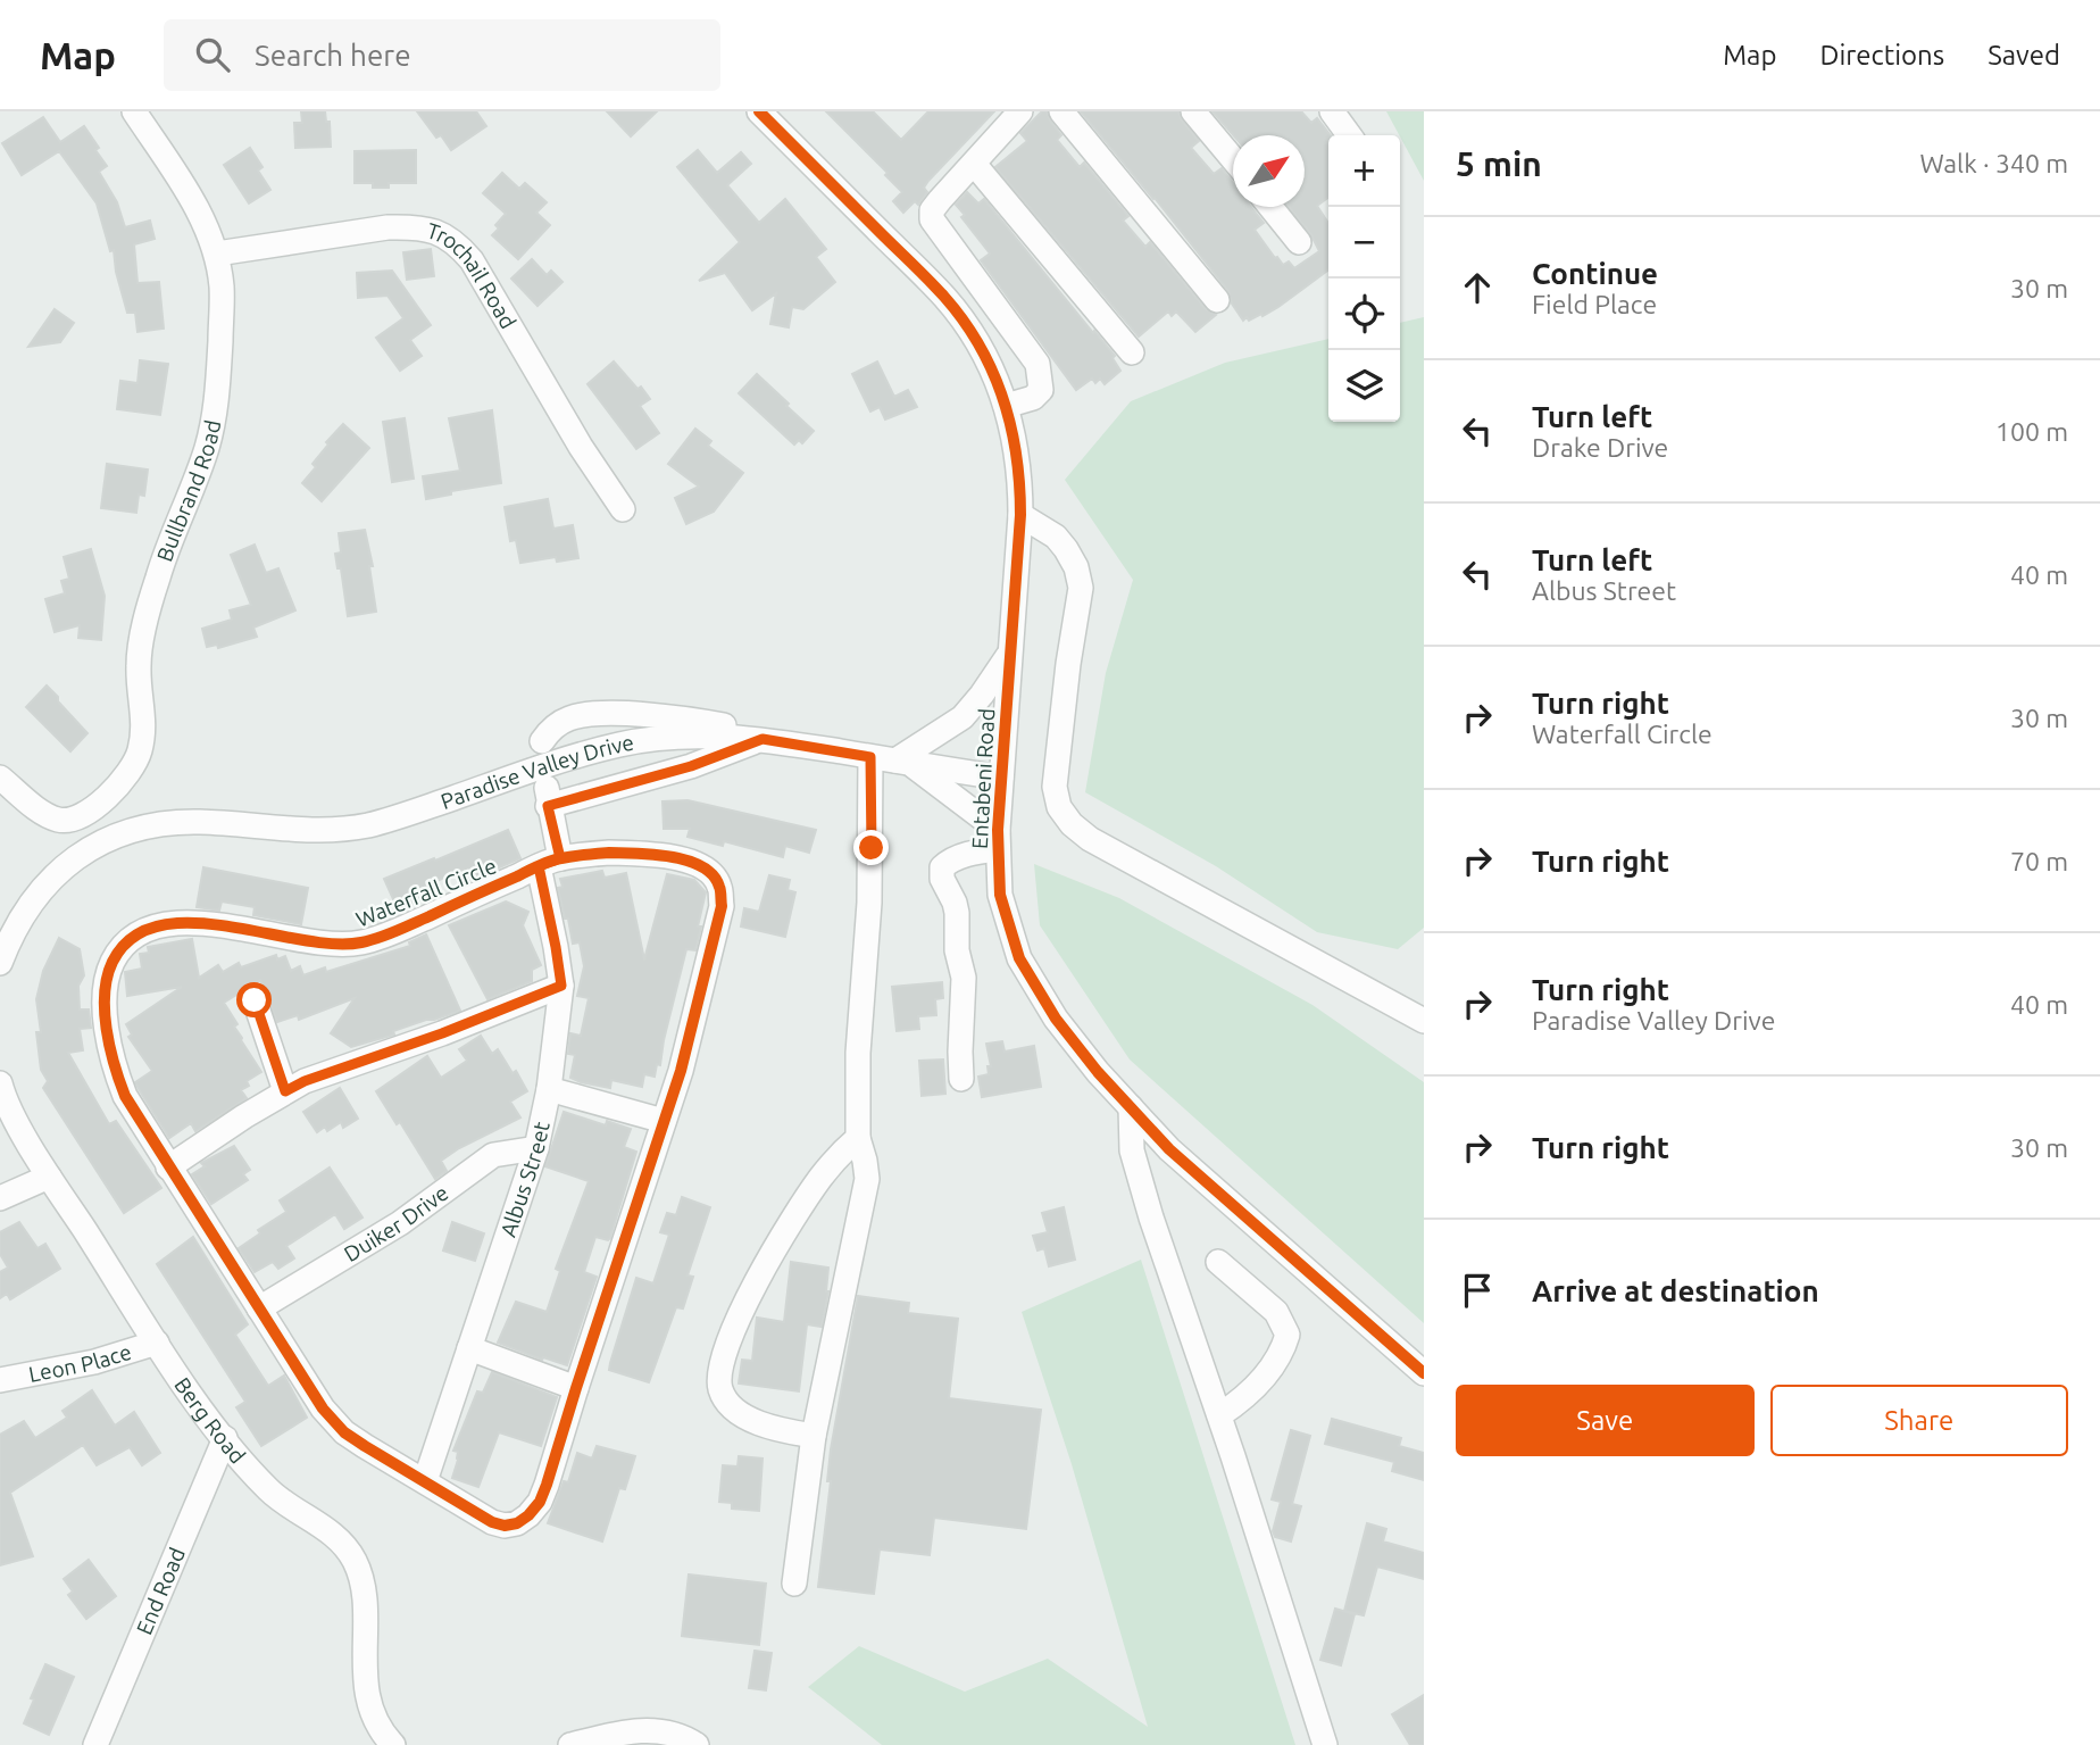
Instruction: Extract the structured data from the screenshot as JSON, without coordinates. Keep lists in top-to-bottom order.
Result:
{
  "streets": {
    "street": [
      "Trochail Road",
      "Bullbrand Road",
      "Paradise Valley Drive",
      "Entabeni Road",
      "Waterfall Circle",
      "Albus Street",
      "Duiker Drive",
      "Leon Place",
      "Berg Road",
      "End Road"
    ]
  },
  "crossings": [
    ["Trochail Road", "Bullbrand Road"],
    ["Paradise Valley Drive", "Entabeni Road"],
    ["Waterfall Circle", "Albus Street"],
    ["Waterfall Circle", "Duiker Drive"],
    ["Albus Street", "Duiker Drive"],
    ["Leon Place", "Berg Road"],
    ["Berg Road", "End Road"]
  ],
  "north": "top right",
  "page": {
    "header": "Map",
    "search": "Search here",
    "nav": ["Map", "Directions", "Saved"],
    "heading": ["5 min", "Walk · 340 m"],
    "map_buttons": ["+", "−"],
    "list": [
      ["Continue", "Field Place", "30 m"],
      ["Turn left", "Drake Drive", "100 m"],
      ["Turn left", "Albus Street", "40 m"],
      ["Turn right", "Waterfall Circle", "30 m"],
      ["Turn right", "70 m"],
      ["Turn right", "Paradise Valley Drive", "40 m"],
      ["Turn right", "30 m"],
      "Arrive at destination"
    ],
    "buttons": ["Save", "Share"]
  }
}
